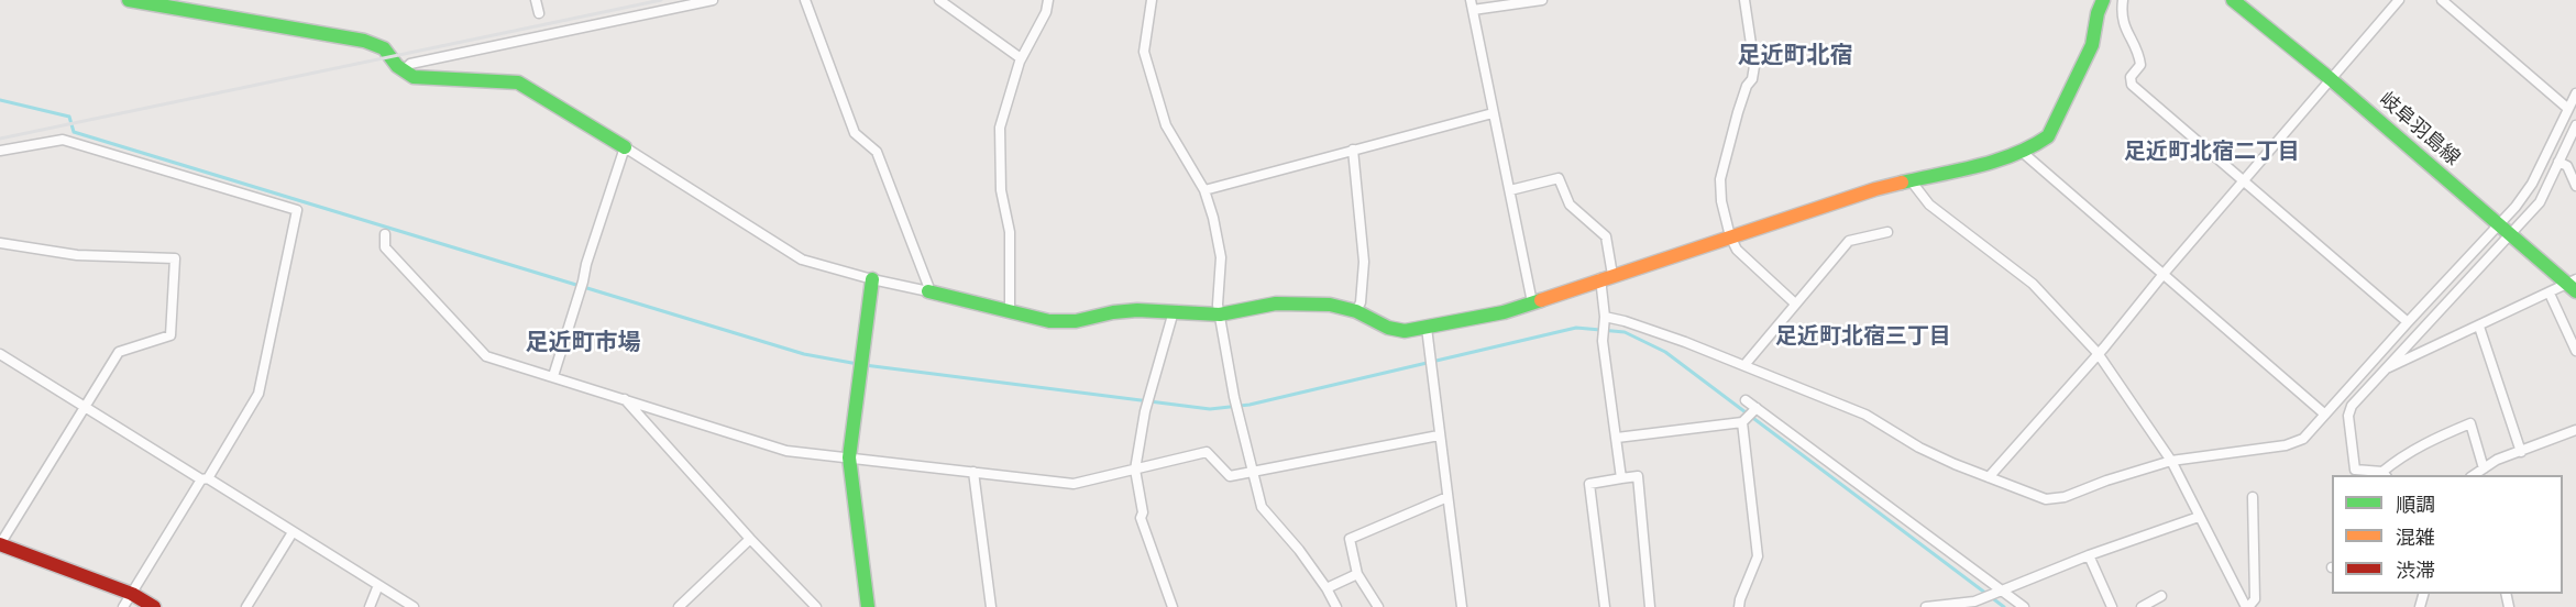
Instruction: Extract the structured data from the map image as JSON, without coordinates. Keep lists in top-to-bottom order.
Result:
{
  "streets": {
    "street": ["岐阜羽島線"]
  },
  "districts": [
    "足近町北宿",
    "足近町北宿二丁目",
    "足近町北宿三丁目",
    "足近町市場"
  ],
  "legend": ["順調", "混雑", "渋滞"]
}
